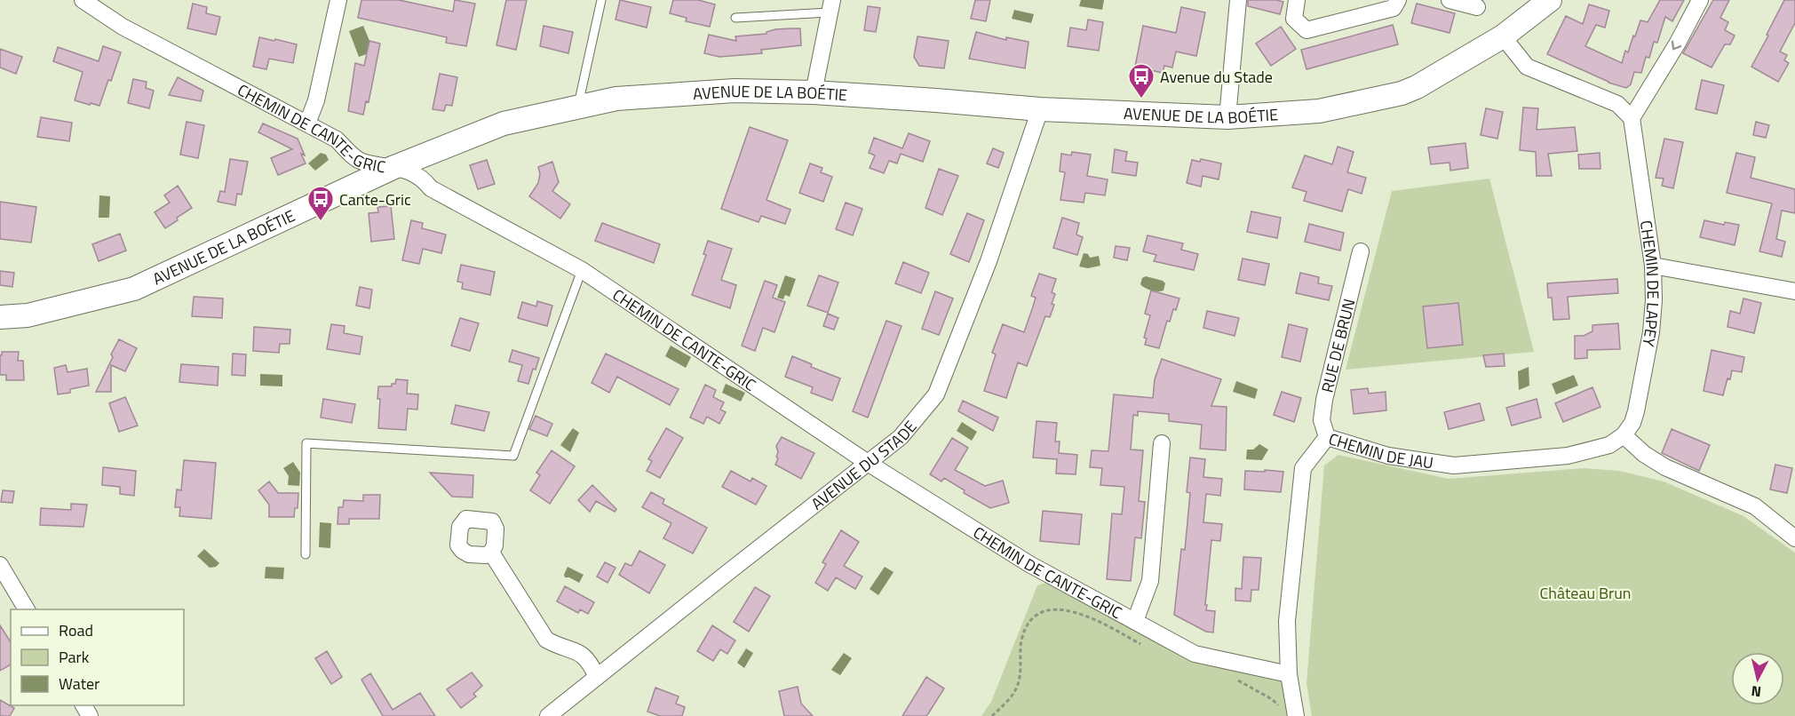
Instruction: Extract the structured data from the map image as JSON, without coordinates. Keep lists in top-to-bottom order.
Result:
{
  "streets": {
    "main road": ["AVENUE DE LA BOÉTIE"],
    "street": [
      "CHEMIN DE CANTE-GRIC",
      "CHEMIN DE LAPEY",
      "RUE DE BRUN",
      "CHEMIN DE JAU",
      "AVENUE DU STADE"
    ]
  },
  "crossings": [
    ["AVENUE DE LA BOÉTIE", "CHEMIN DE CANTE-GRIC"],
    ["AVENUE DE LA BOÉTIE", "AVENUE DU STADE"],
    ["CHEMIN DE CANTE-GRIC", "CHEMIN DE JAU"],
    ["CHEMIN DE CANTE-GRIC", "AVENUE DU STADE"],
    ["CHEMIN DE LAPEY", "CHEMIN DE JAU"],
    ["RUE DE BRUN", "CHEMIN DE JAU"]
  ],
  "parks": ["Château Brun"],
  "places": {
    "bus stop": ["Avenue du Stade", "Cante-Gric"]
  },
  "legend": ["Road", "Park", "Water"],
  "north": "bottom"
}
